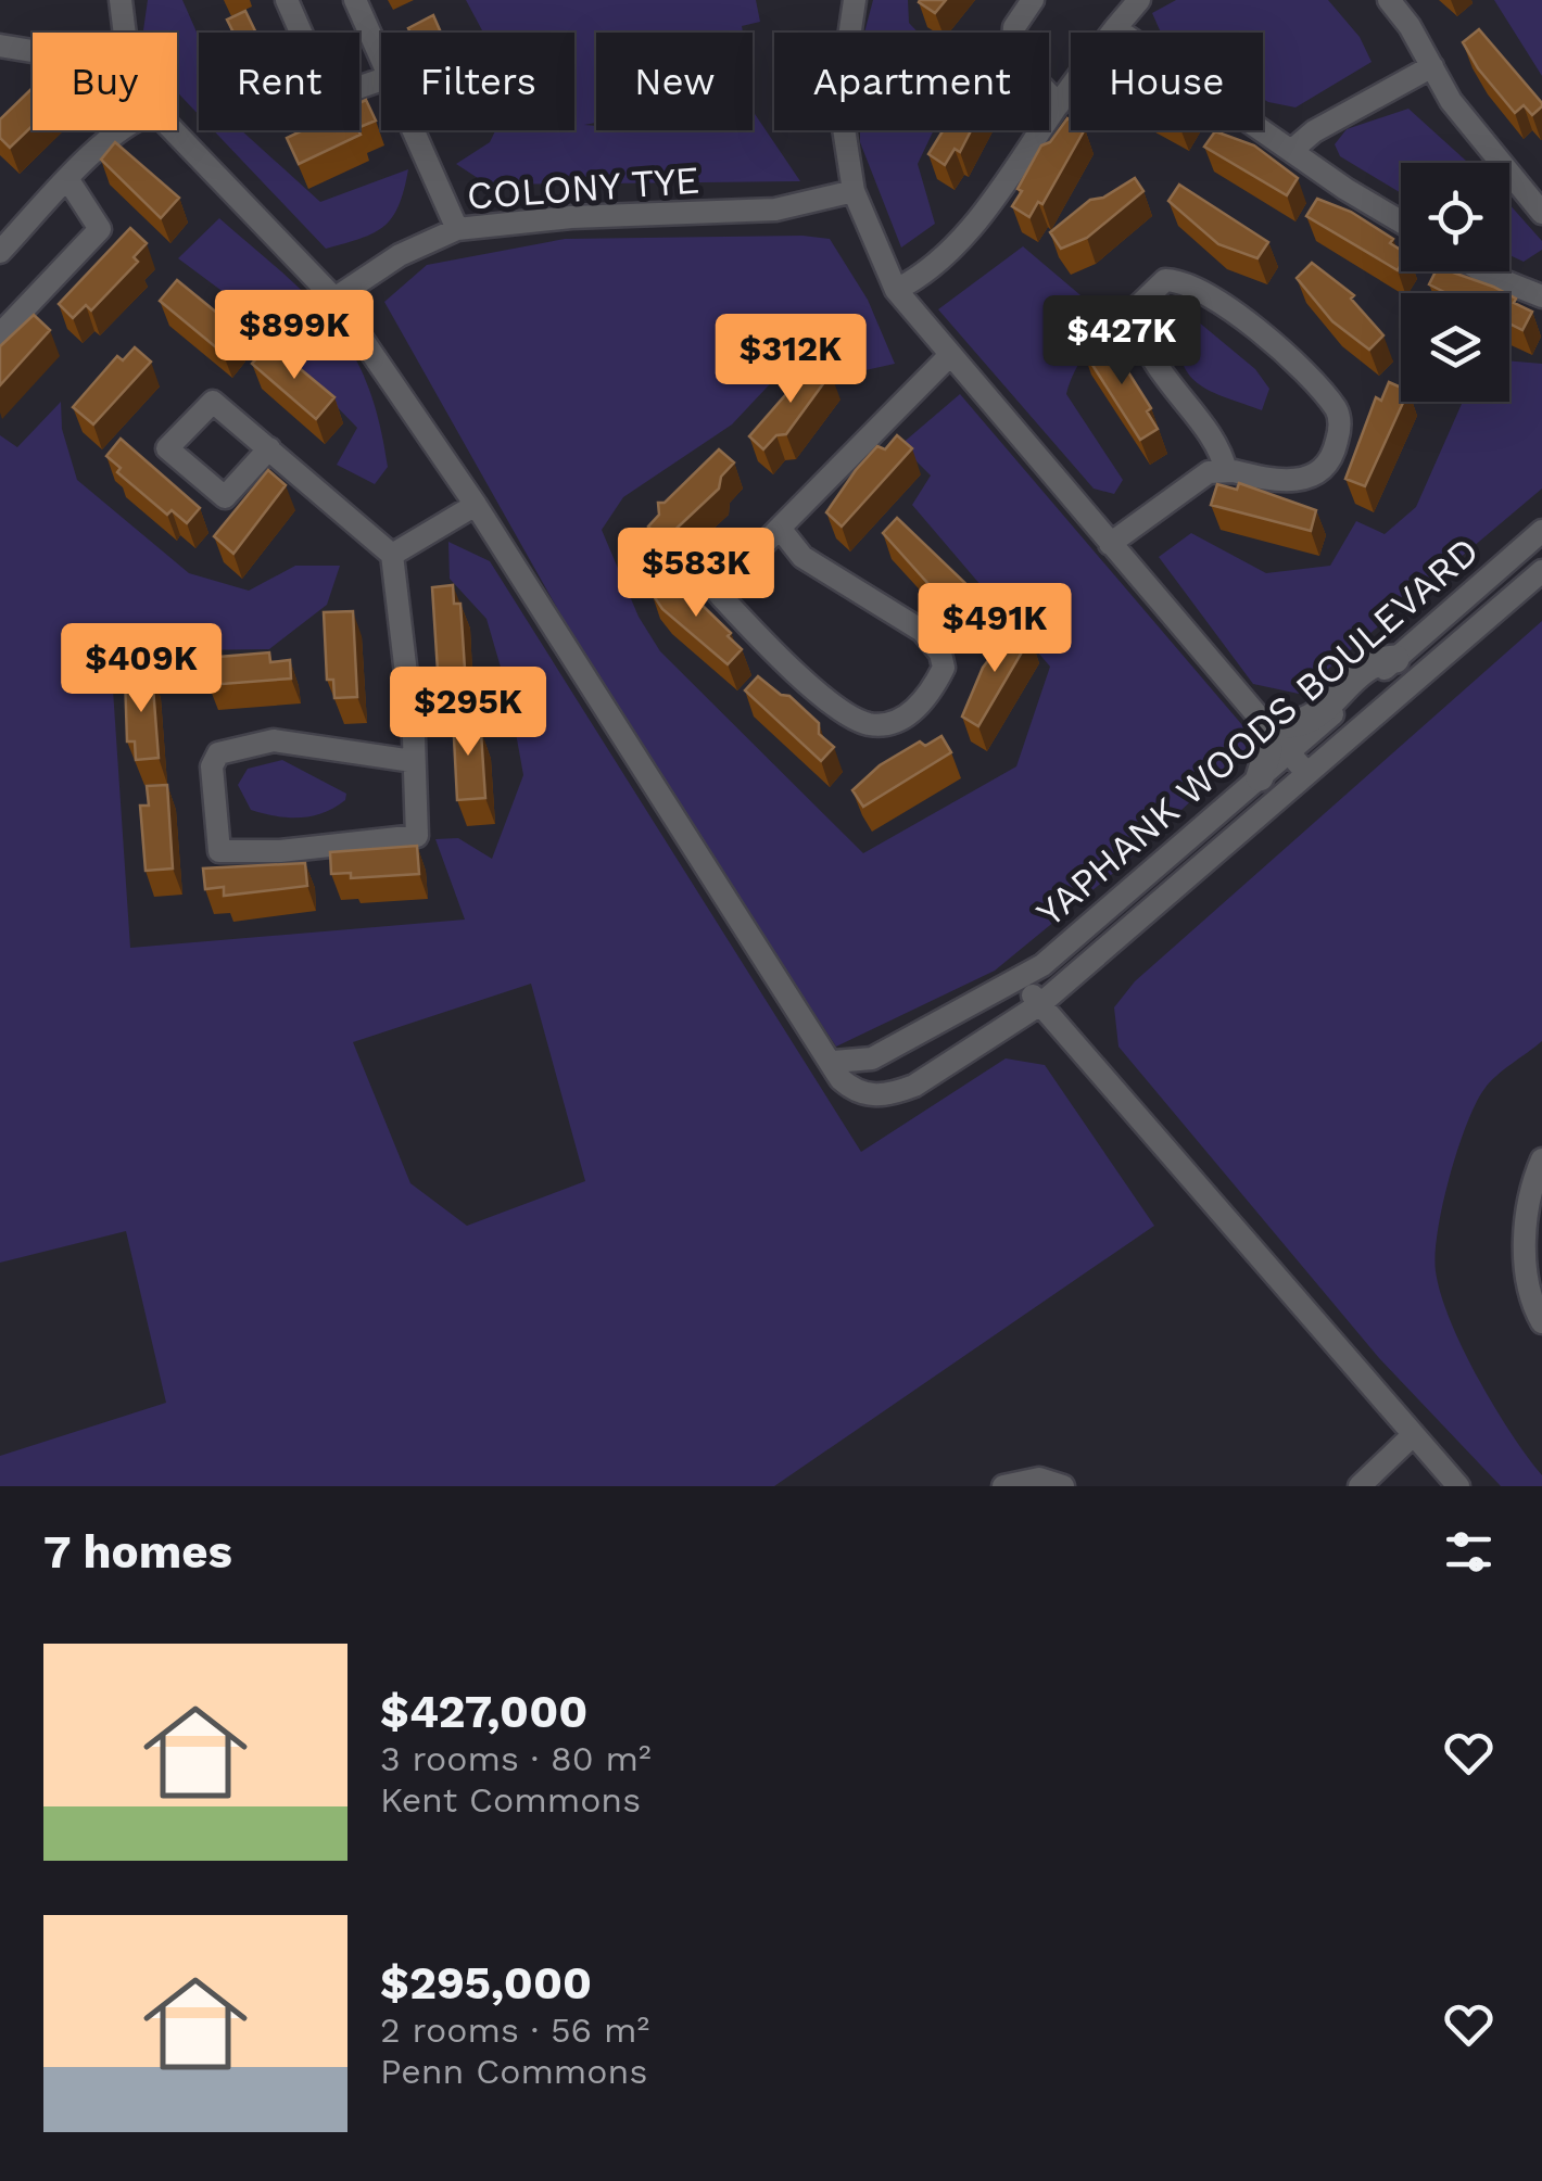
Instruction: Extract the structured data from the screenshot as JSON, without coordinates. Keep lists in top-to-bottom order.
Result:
{
  "streets": {
    "street": ["COLONY TYE", "YAPHANK WOODS BOULEVARD"]
  },
  "page": {
    "chip": [
      "Buy",
      "Rent",
      "Filters",
      "New",
      "Apartment",
      "House"
    ],
    "price": [
      "$899K",
      "$427K",
      "$312K",
      "$583K",
      "$491K",
      "$409K",
      "$295K"
    ],
    "heading": "7 homes",
    "list": [
      {
        "name": "$427,000",
        "note": "3 rooms · 80 m² · Kent Commons"
      },
      {
        "name": "$295,000",
        "note": "2 rooms · 56 m² · Penn Commons"
      }
    ]
  }
}
